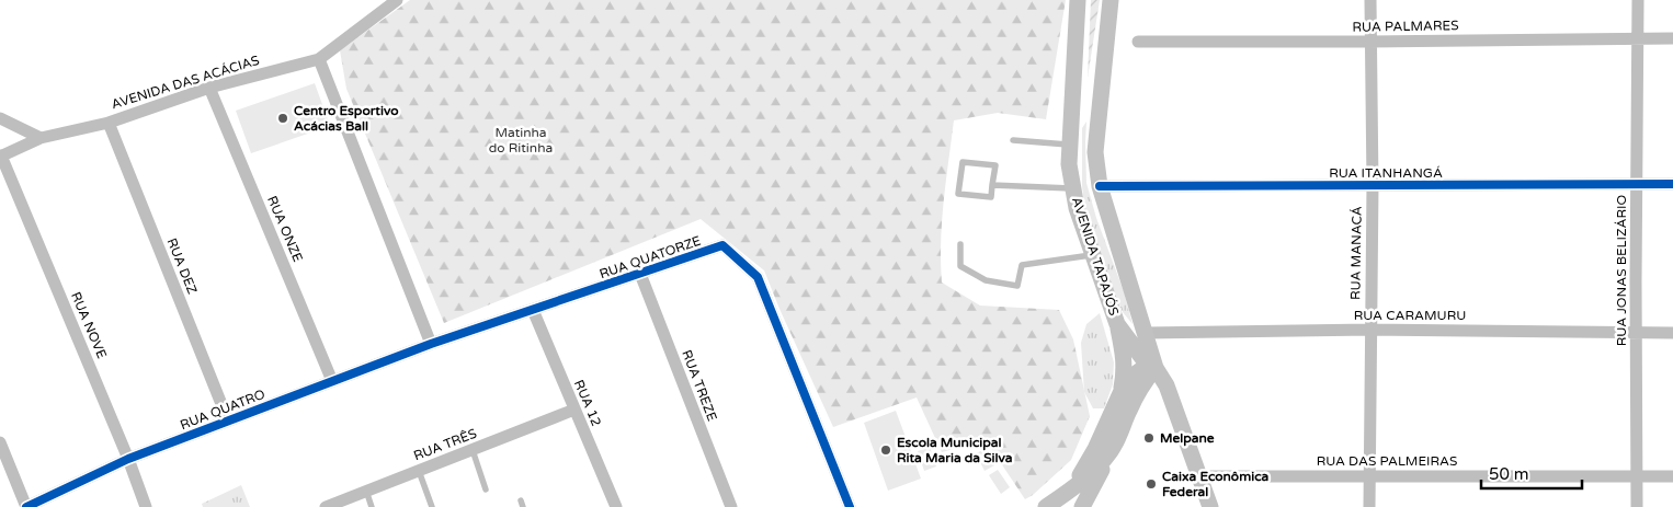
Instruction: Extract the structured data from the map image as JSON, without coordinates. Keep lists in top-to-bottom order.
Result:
{
  "streets": {
    "main road": ["AVENIDA TAPAJÓS"],
    "street": [
      "RUA PALMARES",
      "AVENIDA DAS ACÁCIAS",
      "RUA ITANHANGÁ",
      "RUA ONZE",
      "RUA MANACÁ",
      "RUA QUATORZE",
      "RUA DEZ",
      "RUA JONAS BELIZÁRIO",
      "RUA CARAMURU",
      "RUA NOVE",
      "RUA TREZE",
      "RUA 12",
      "RUA QUATRO",
      "RUA TRÊS",
      "RUA DAS PALMEIRAS"
    ]
  },
  "crossings": [
    ["RUA PALMARES", "RUA MANACÁ"],
    ["RUA PALMARES", "RUA JONAS BELIZÁRIO"],
    ["AVENIDA DAS ACÁCIAS", "RUA ONZE"],
    ["AVENIDA DAS ACÁCIAS", "RUA DEZ"],
    ["AVENIDA DAS ACÁCIAS", "RUA NOVE"],
    ["RUA ITANHANGÁ", "RUA MANACÁ"],
    ["RUA ITANHANGÁ", "AVENIDA TAPAJÓS"],
    ["RUA ITANHANGÁ", "RUA JONAS BELIZÁRIO"],
    ["RUA ONZE", "RUA QUATRO"],
    ["RUA MANACÁ", "RUA CARAMURU"],
    ["RUA MANACÁ", "RUA DAS PALMEIRAS"],
    ["AVENIDA TAPAJÓS", "RUA CARAMURU"],
    ["AVENIDA TAPAJÓS", "RUA DAS PALMEIRAS"],
    ["RUA QUATORZE", "RUA TREZE"],
    ["RUA QUATORZE", "RUA 12"],
    ["RUA QUATORZE", "RUA QUATRO"],
    ["RUA DEZ", "RUA QUATRO"],
    ["RUA JONAS BELIZÁRIO", "RUA CARAMURU"],
    ["RUA JONAS BELIZÁRIO", "RUA DAS PALMEIRAS"],
    ["RUA NOVE", "RUA QUATRO"],
    ["RUA 12", "RUA TRÊS"]
  ],
  "parks": ["Matinha do Ritinha"],
  "places": [
    "Centro Esportivo Acácias Ball",
    "Melpane",
    "Escola Municipal Rita Maria da Silva",
    "Caixa Econômica Federal"
  ],
  "scale_bar": "50 m"
}
